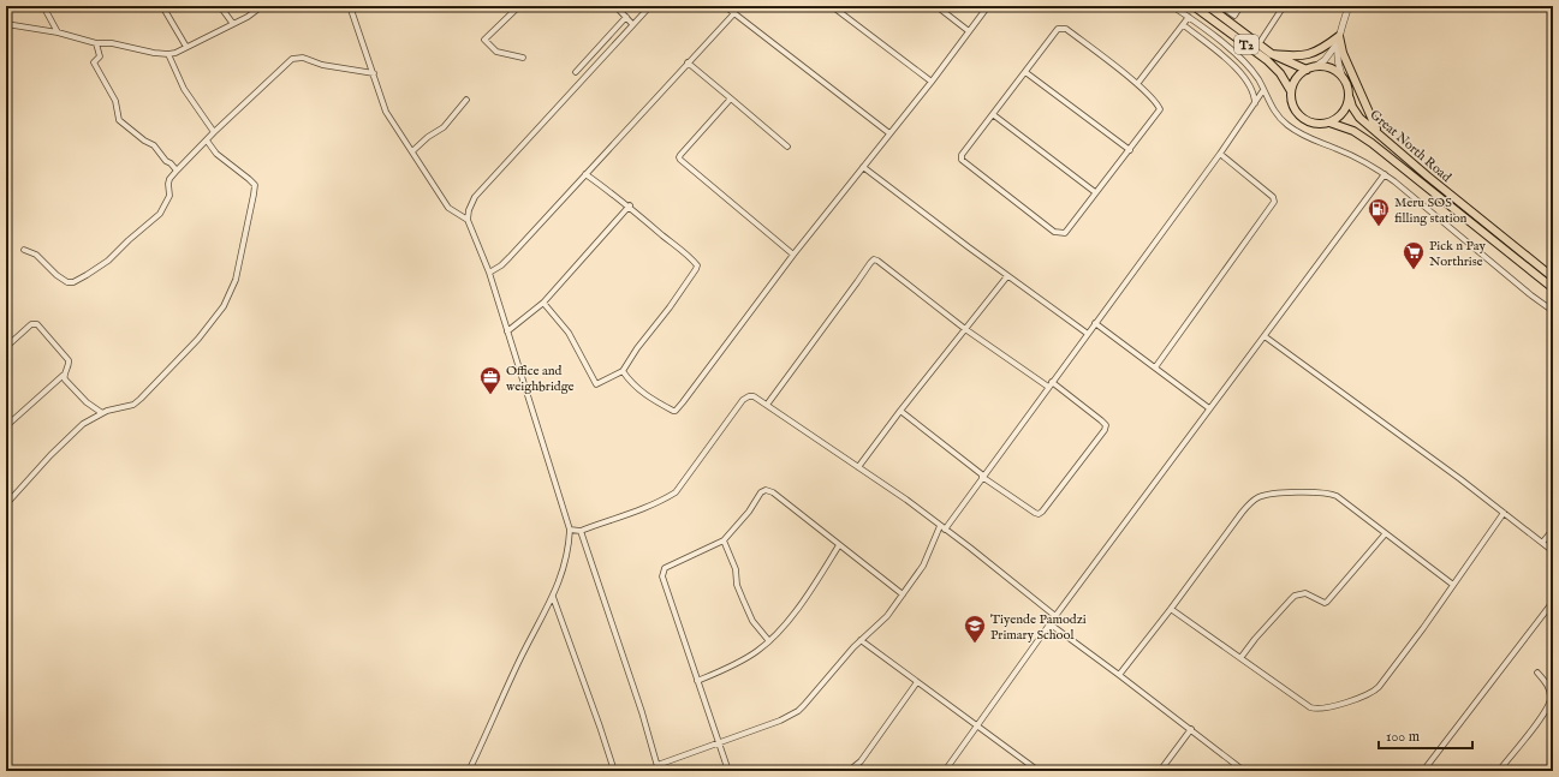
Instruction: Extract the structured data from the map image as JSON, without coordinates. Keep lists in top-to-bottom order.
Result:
{
  "streets": {
    "main road": ["T2", "Great North Road"]
  },
  "crossings": [
    ["T2", "Great North Road"]
  ],
  "places": {
    "fuel station": ["Meru SOS filling station"],
    "supermarket": ["Pick n Pay Northrise"],
    "office": ["Office and weighbridge"],
    "school or university": ["Tiyende Pamodzi Primary School"]
  },
  "scale_bar": "100 m"
}
